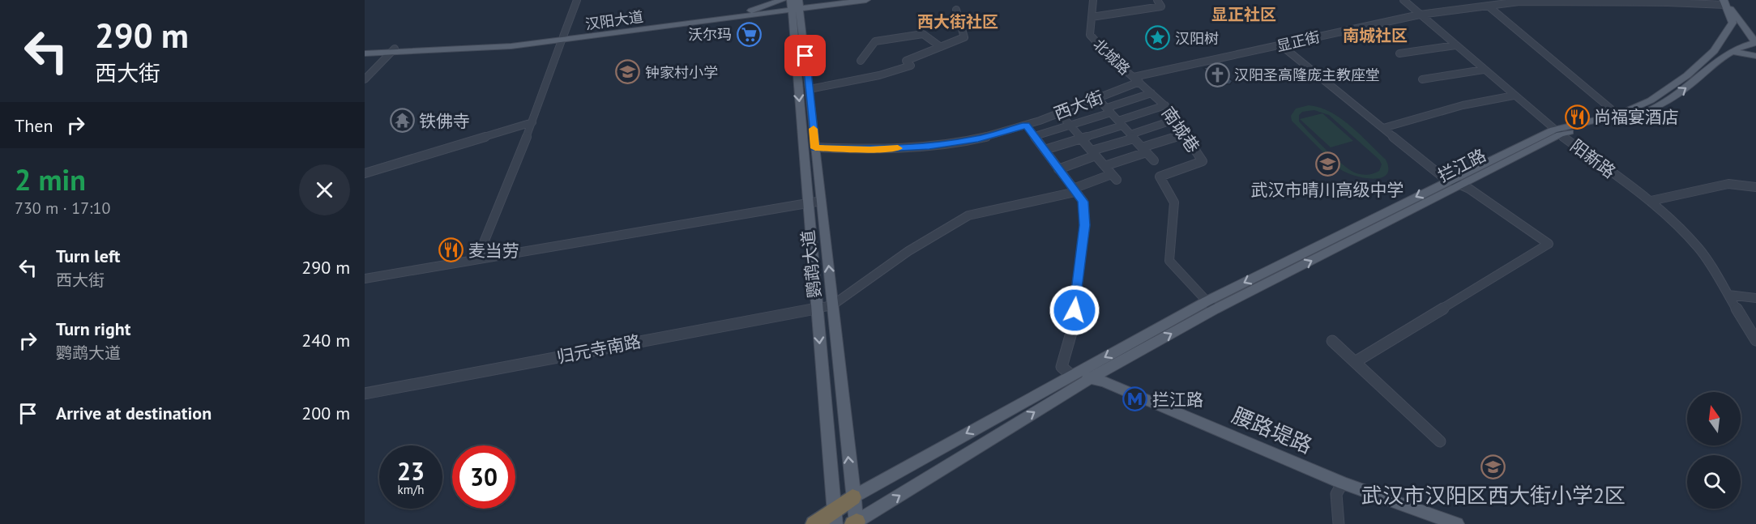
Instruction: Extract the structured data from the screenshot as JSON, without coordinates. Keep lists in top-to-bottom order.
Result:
{
  "streets": {
    "main road": [
      "汉阳大道",
      "拦江路",
      "鹦鹉大道",
      "腰路堤路"
    ],
    "street": [
      "显正街",
      "北城路",
      "西大街",
      "南城巷",
      "阳新路",
      "归元寺南路"
    ]
  },
  "crossings": [
    ["汉阳大道", "鹦鹉大道"],
    ["显正街", "北城路"],
    ["显正街", "西大街"],
    ["显正街", "南城巷"],
    ["显正街", "阳新路"],
    ["显正街", "拦江路"],
    ["北城路", "西大街"],
    ["北城路", "南城巷"],
    ["西大街", "南城巷"],
    ["西大街", "鹦鹉大道"],
    ["南城巷", "拦江路"],
    ["阳新路", "拦江路"],
    ["拦江路", "鹦鹉大道"],
    ["拦江路", "腰路堤路"],
    ["鹦鹉大道", "归元寺南路"]
  ],
  "districts": ["显正社区", "西大街社区", "南城社区"],
  "places": {
    "supermarket": ["沃尔玛"],
    "place": ["汉阳树"],
    "school or university": ["钟家村小学", "武汉市晴川高级中学", "武汉市汉阳区西大街小学2区"],
    "church": ["汉阳圣高隆庞主教座堂"],
    "restaurant": ["尚福宴酒店", "麦当劳"],
    "temple": ["铁佛寺"],
    "metro station": ["拦江路"]
  },
  "north": "top",
  "page": {
    "turn": ["290 m", "西大街"],
    "then": "Then",
    "heading": ["2 min", "730 m · 17:10"],
    "list": [
      {
        "name": "Turn left",
        "note": "西大街",
        "value": "290 m"
      },
      {
        "name": "Turn right",
        "note": "鹦鹉大道",
        "value": "240 m"
      },
      {
        "name": "Arrive at destination",
        "value": "200 m"
      }
    ],
    "speed": "23 km/h",
    "limit": "30"
  }
}
